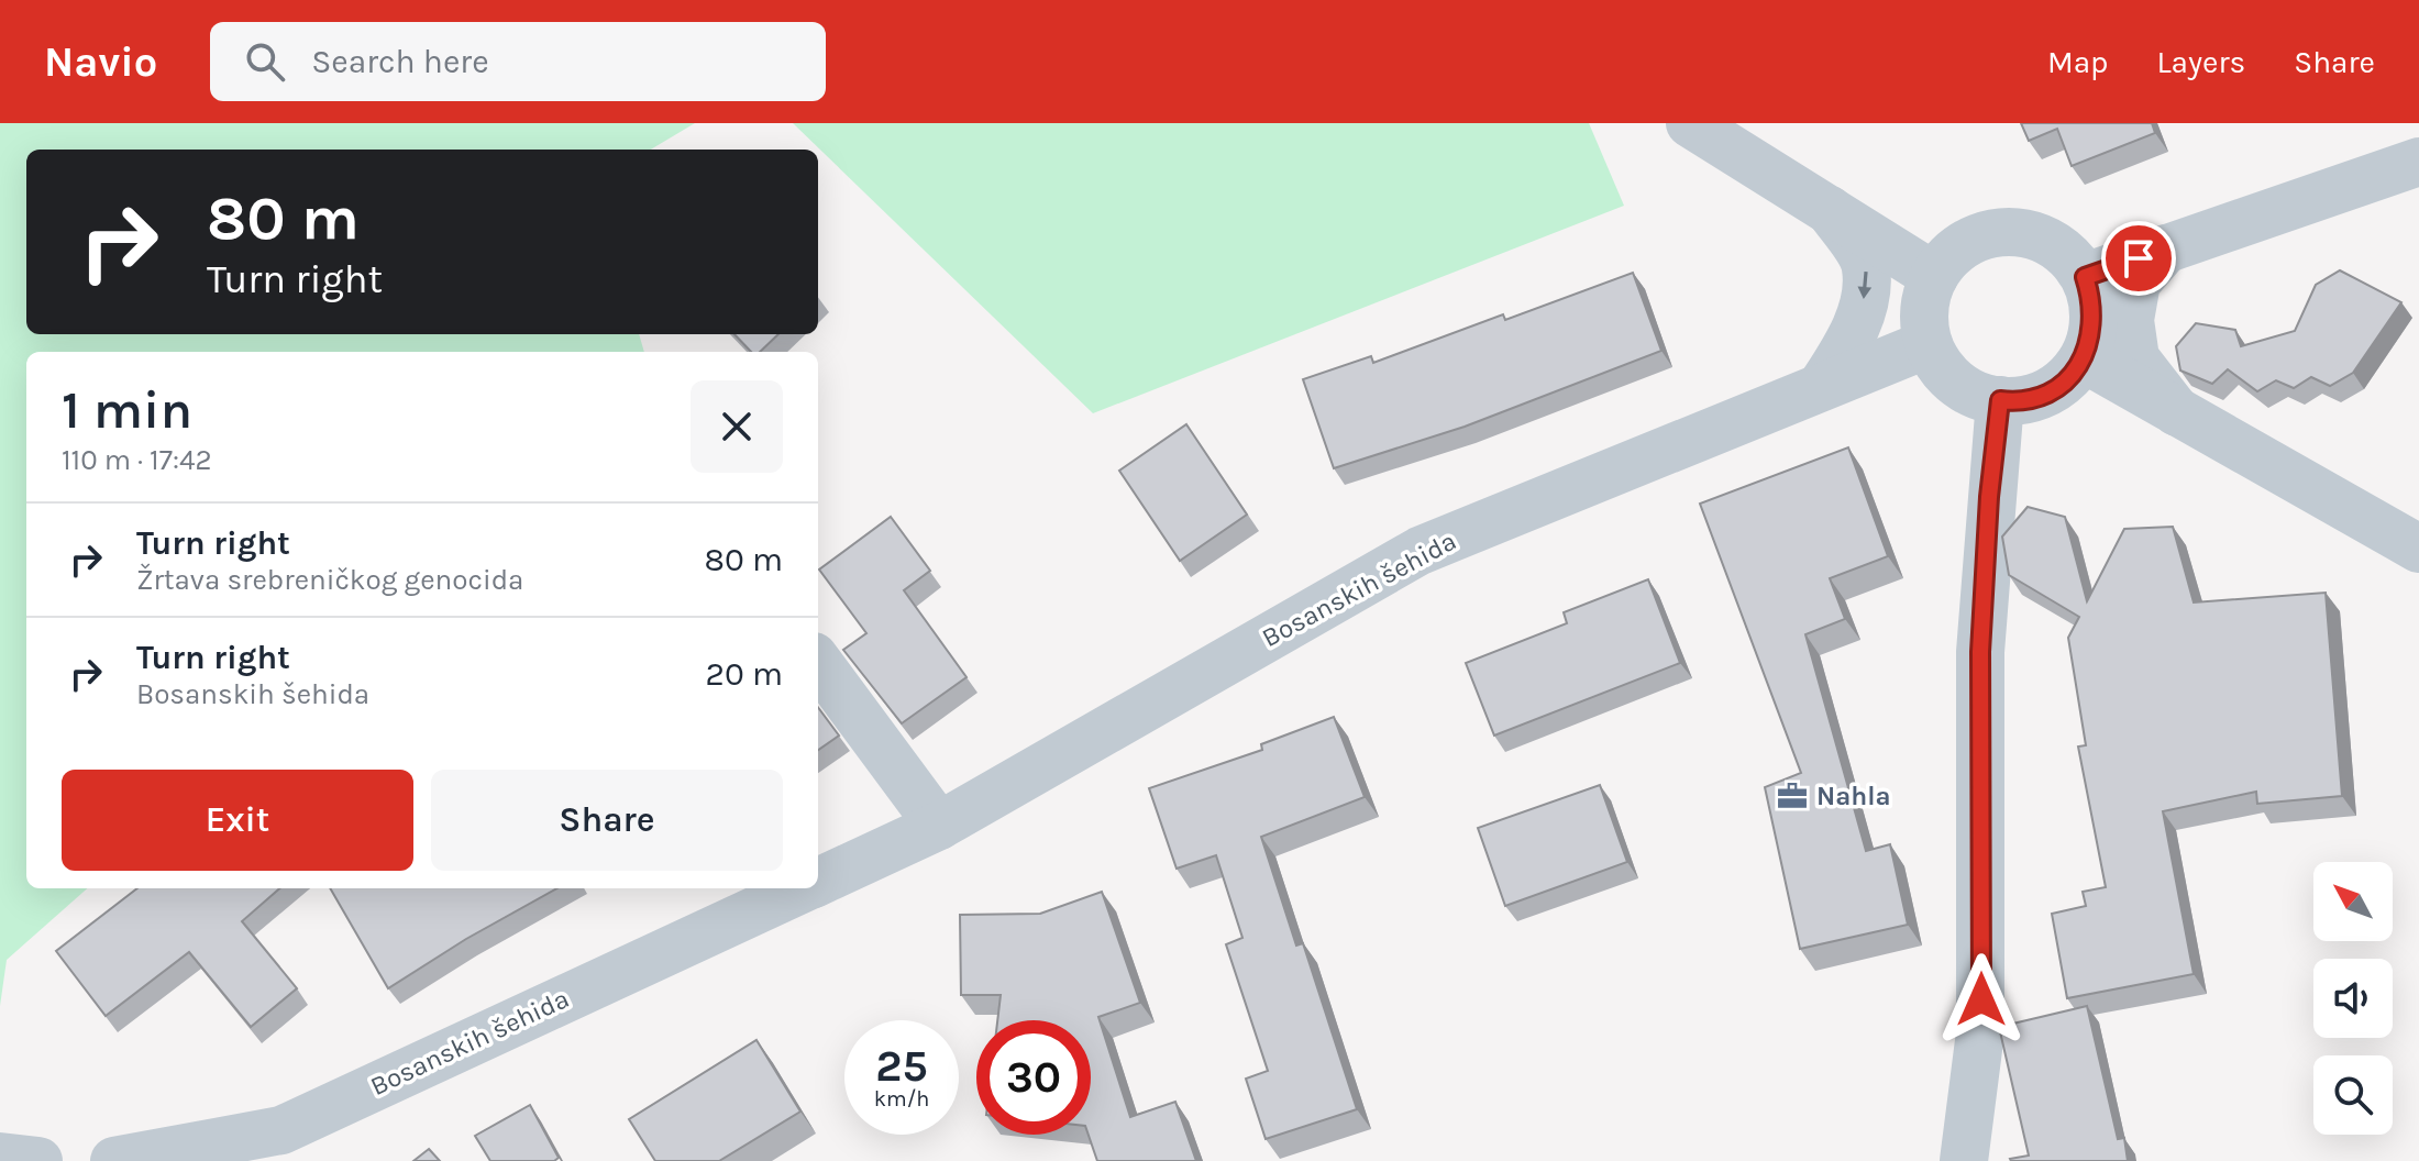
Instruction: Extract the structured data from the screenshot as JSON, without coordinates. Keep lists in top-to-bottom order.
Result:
{
  "streets": {
    "street": ["Bosanskih šehida"]
  },
  "places": {
    "office": ["Nahla"]
  },
  "north": "top left",
  "page": {
    "header": "Navio",
    "search": "Search here",
    "nav": ["Map", "Layers", "Share"],
    "turn": ["80 m", "Turn right"],
    "heading": ["1 min", "110 m · 17:42"],
    "list": [
      {
        "name": "Turn right",
        "note": "Žrtava srebreničkog genocida",
        "value": "80 m"
      },
      {
        "name": "Turn right",
        "note": "Bosanskih šehida",
        "value": "20 m"
      }
    ],
    "buttons": ["Exit", "Share"],
    "speed": "25 km/h",
    "limit": "30"
  }
}
